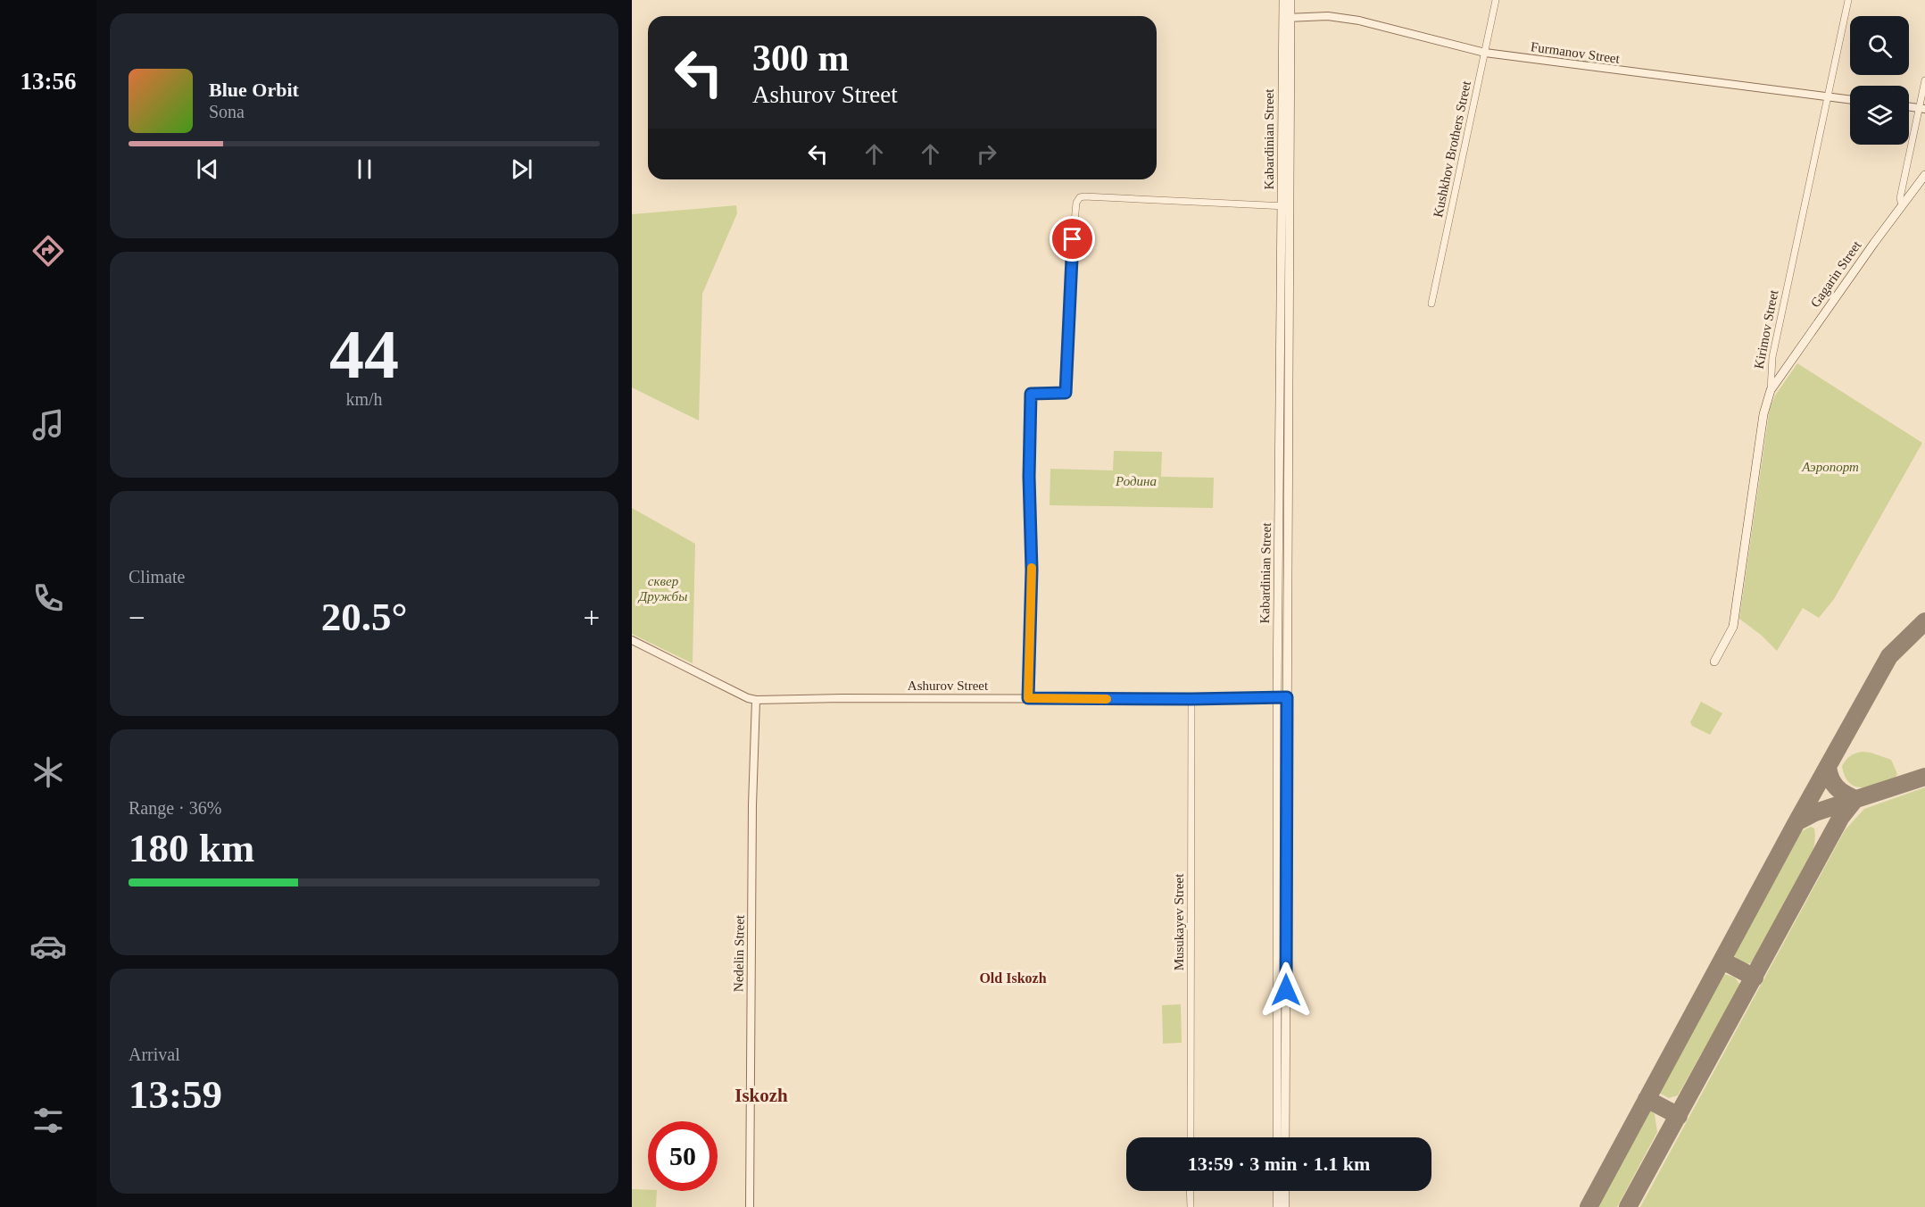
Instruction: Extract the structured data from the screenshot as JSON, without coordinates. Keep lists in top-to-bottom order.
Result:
{
  "streets": {
    "main road": ["Kabardinian Street", "Gagarin Street", "Kirimov Street"],
    "street": [
      "Furmanov Street",
      "Kushkhov Brothers Street",
      "Ashurov Street",
      "Musukayev Street",
      "Nedelin Street"
    ]
  },
  "crossings": [
    ["Furmanov Street", "Kabardinian Street"],
    ["Furmanov Street", "Kushkhov Brothers Street"],
    ["Furmanov Street", "Kirimov Street"],
    ["Kabardinian Street", "Ashurov Street"],
    ["Gagarin Street", "Kirimov Street"],
    ["Ashurov Street", "Musukayev Street"],
    ["Ashurov Street", "Nedelin Street"]
  ],
  "districts": ["Old Iskozh", "Iskozh"],
  "parks": ["Аэропорт", "Родина", "сквер Дружбы"],
  "page": {
    "tabs": "13:56",
    "turn": ["300 m", "Ashurov Street"],
    "song": ["Blue Orbit", "Sona"],
    "tile": [
      ["44", "km/h"],
      "Climate",
      ["Range · 36%", "180 km"],
      ["Arrival", "13:59"]
    ],
    "heat": ["−", "20.5°", "+"],
    "limit": "50",
    "trip": "13:59 · 3 min · 1.1 km"
  }
}
